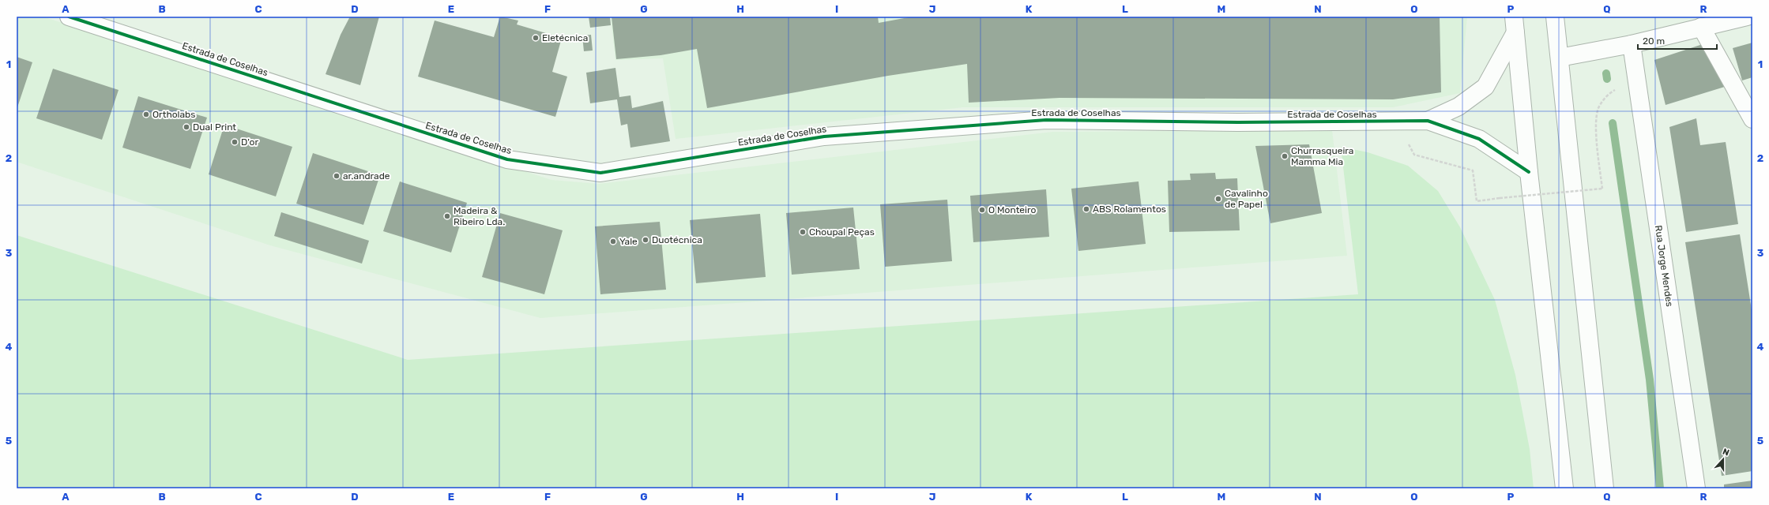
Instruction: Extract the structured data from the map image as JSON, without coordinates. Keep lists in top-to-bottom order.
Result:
{
  "streets": {
    "street": ["Estrada de Coselhas", "Rua Jorge Mendes"]
  },
  "places": [
    "Eletécnica",
    "Ortholabs",
    "Dual Print",
    "D'or",
    "Churrasqueira Mamma Mia",
    "ar.andrade",
    "Cavalinho de Papel",
    "ABS Rolamentos",
    "O Monteiro",
    "Madeira & Ribeiro Lda.",
    "Choupal Peças",
    "Duotécnica",
    "Yale"
  ],
  "scale_bar": "20 m",
  "north": "top",
  "grid": {
    "columns": [
      "A",
      "B",
      "C",
      "D",
      "E",
      "F",
      "G",
      "H",
      "I",
      "J",
      "K",
      "L",
      "M",
      "N",
      "O",
      "P",
      "Q",
      "R"
    ],
    "rows": [
      "1",
      "2",
      "3",
      "4",
      "5"
    ]
  }
}
